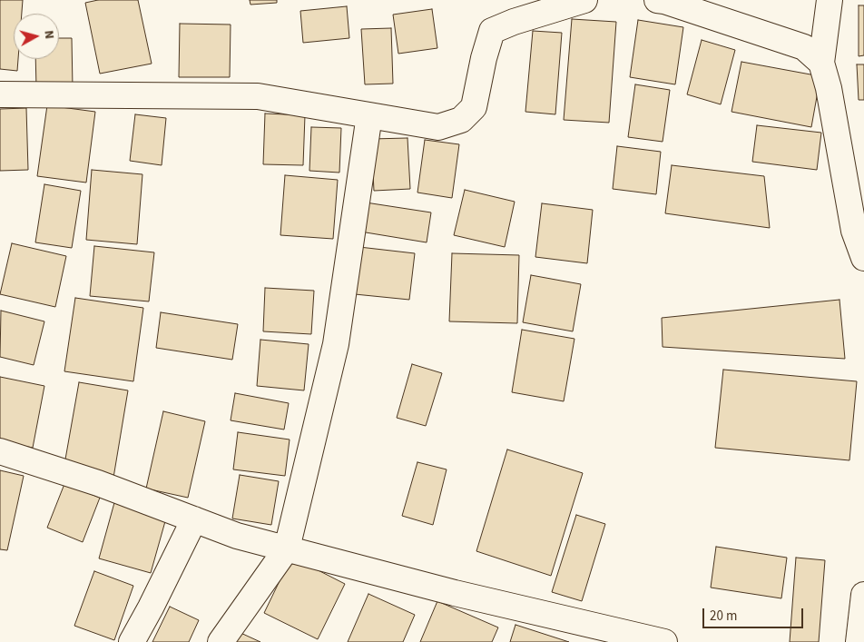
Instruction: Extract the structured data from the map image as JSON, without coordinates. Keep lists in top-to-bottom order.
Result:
{
  "scale_bar": "20 m",
  "north": "right"
}
